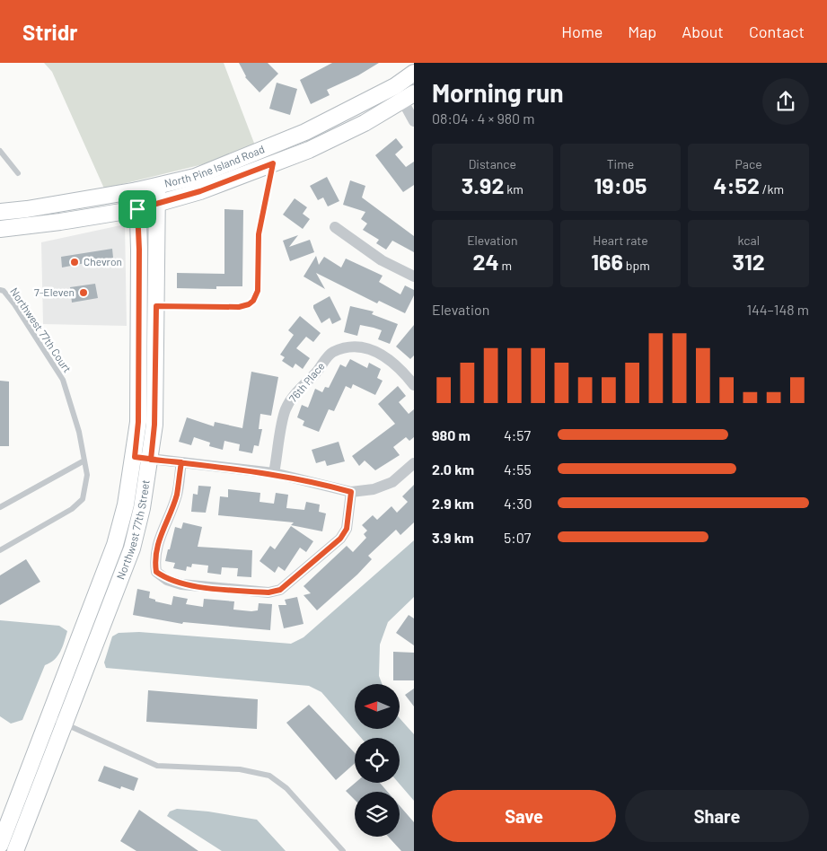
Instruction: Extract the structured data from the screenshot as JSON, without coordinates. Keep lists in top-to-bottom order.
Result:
{
  "streets": {
    "street": ["North Pine Island Road", "76th Place", "Northwest 77th Street"],
    "lane": ["Northwest 77th Court"]
  },
  "crossings": [
    ["North Pine Island Road", "Northwest 77th Street"]
  ],
  "places": ["Chevron", "7-Eleven"],
  "north": "left",
  "page": {
    "header": "Stridr",
    "nav": [
      "Home",
      "Map",
      "About",
      "Contact"
    ],
    "heading": ["Morning run", "08:04 · 4 × 980 m"],
    "stats": [
      ["Distance", "3.92 km"],
      ["Time", "19:05"],
      ["Pace", "4:52 /km"],
      ["Elevation", "24 m"],
      ["Heart rate", "166 bpm"],
      ["kcal", "312"]
    ],
    "chart": ["Elevation", "144–148 m"],
    "list": [
      {
        "name": "980 m",
        "note": "4:57"
      },
      {
        "name": "2.0 km",
        "note": "4:55"
      },
      {
        "name": "2.9 km",
        "note": "4:30"
      },
      {
        "name": "3.9 km",
        "note": "5:07"
      }
    ],
    "buttons": ["Save", "Share"]
  }
}
